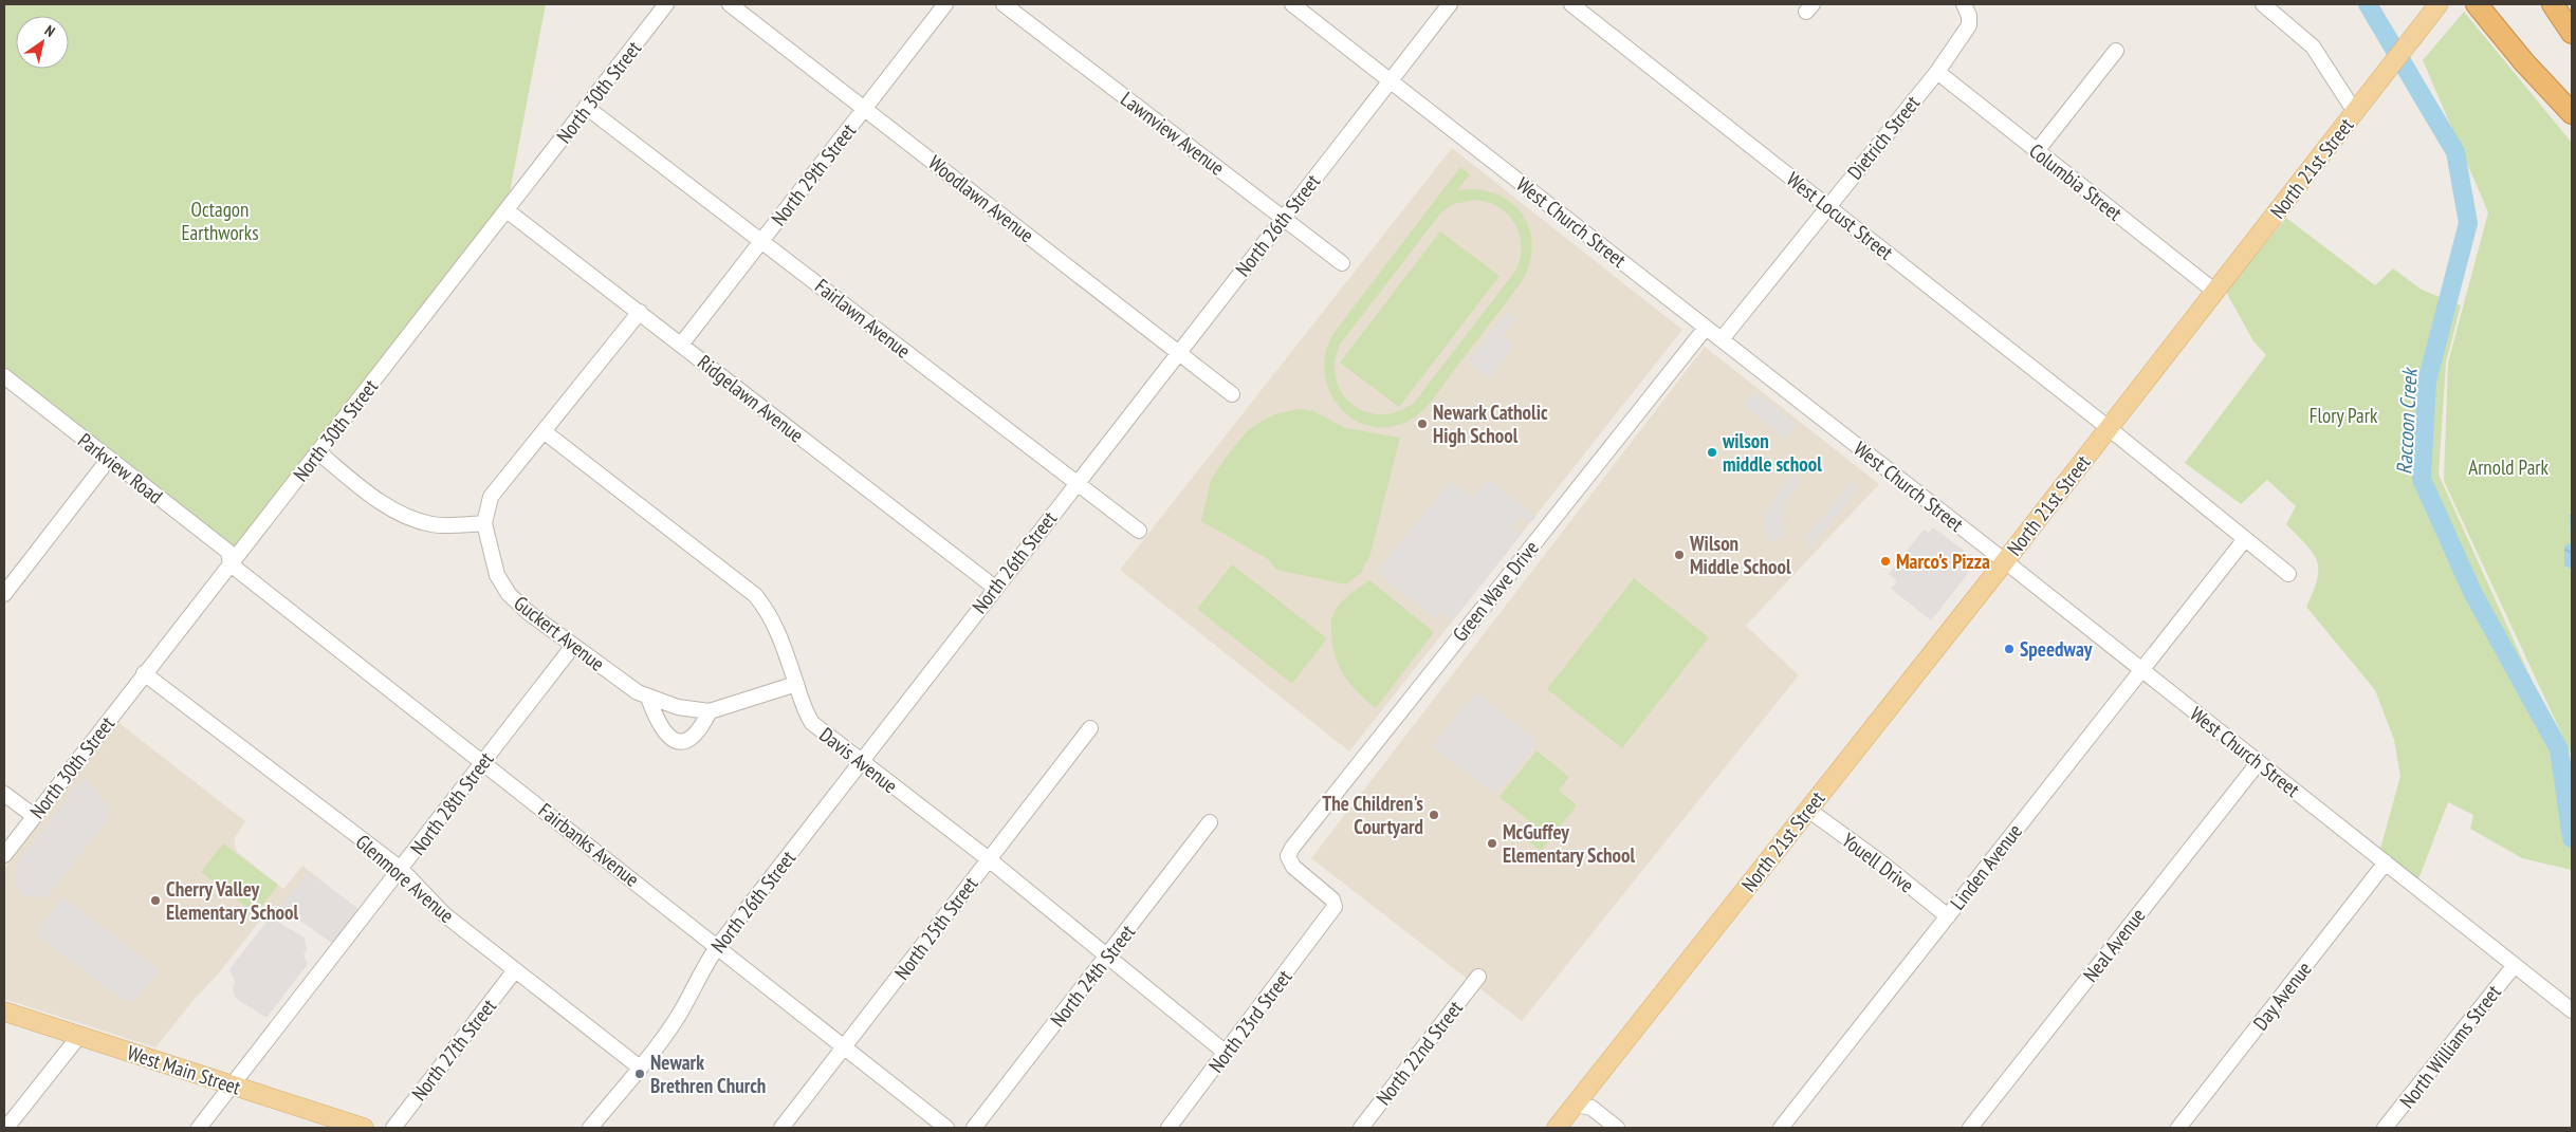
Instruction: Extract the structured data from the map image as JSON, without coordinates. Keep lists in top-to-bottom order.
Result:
{
  "streets": {
    "main road": ["North 21st Street", "West Main Street"],
    "street": [
      "North 30th Street",
      "Lawnview Avenue",
      "Dietrich Street",
      "North 29th Street",
      "Columbia Street",
      "Woodlawn Avenue",
      "West Locust Street",
      "West Church Street",
      "North 26th Street",
      "Fairlawn Avenue",
      "Ridgelawn Avenue",
      "Parkview Road",
      "Green Wave Drive",
      "Guckert Avenue",
      "Davis Avenue",
      "North 28th Street",
      "Fairbanks Avenue",
      "Youell Drive",
      "Linden Avenue",
      "Glenmore Avenue",
      "North 25th Street",
      "Neal Avenue",
      "North 24th Street",
      "Day Avenue",
      "North 23rd Street",
      "North Williams Street",
      "North 27th Street",
      "North 22nd Street"
    ]
  },
  "crossings": [
    ["North 30th Street", "Fairlawn Avenue"],
    ["North 30th Street", "Ridgelawn Avenue"],
    ["North 30th Street", "Parkview Road"],
    ["North 30th Street", "Fairbanks Avenue"],
    ["North 30th Street", "Glenmore Avenue"],
    ["Lawnview Avenue", "North 26th Street"],
    ["Dietrich Street", "Columbia Street"],
    ["Dietrich Street", "West Locust Street"],
    ["Dietrich Street", "West Church Street"],
    ["North 21st Street", "Columbia Street"],
    ["North 21st Street", "West Locust Street"],
    ["North 21st Street", "West Church Street"],
    ["North 21st Street", "Youell Drive"],
    ["North 29th Street", "Woodlawn Avenue"],
    ["North 29th Street", "Fairlawn Avenue"],
    ["North 29th Street", "Ridgelawn Avenue"],
    ["Woodlawn Avenue", "North 26th Street"],
    ["West Locust Street", "Linden Avenue"],
    ["West Church Street", "North 26th Street"],
    ["West Church Street", "Green Wave Drive"],
    ["West Church Street", "Linden Avenue"],
    ["West Church Street", "Neal Avenue"],
    ["West Church Street", "Day Avenue"],
    ["West Church Street", "North Williams Street"],
    ["North 26th Street", "Fairlawn Avenue"],
    ["North 26th Street", "Ridgelawn Avenue"],
    ["North 26th Street", "Davis Avenue"],
    ["North 26th Street", "Fairbanks Avenue"],
    ["North 26th Street", "Glenmore Avenue"],
    ["Parkview Road", "Fairbanks Avenue"],
    ["Green Wave Drive", "North 23rd Street"],
    ["Guckert Avenue", "Davis Avenue"],
    ["Guckert Avenue", "North 28th Street"],
    ["Davis Avenue", "North 25th Street"],
    ["Davis Avenue", "North 24th Street"],
    ["Davis Avenue", "North 23rd Street"],
    ["North 28th Street", "Fairbanks Avenue"],
    ["North 28th Street", "Glenmore Avenue"],
    ["North 28th Street", "West Main Street"],
    ["Fairbanks Avenue", "North 25th Street"],
    ["Youell Drive", "Linden Avenue"],
    ["Glenmore Avenue", "North 27th Street"]
  ],
  "water": ["Raccoon Creek"],
  "parks": ["Octagon Earthworks", "Flory Park", "Arnold Park"],
  "places": [
    "Newark Catholic High School",
    "wilson middle school",
    "Wilson Middle School",
    "Marco's Pizza",
    "Speedway",
    "The Children's Courtyard",
    "McGuffey Elementary School",
    "Cherry Valley Elementary School",
    "Newark Brethren Church"
  ],
  "north": "top right"
}
